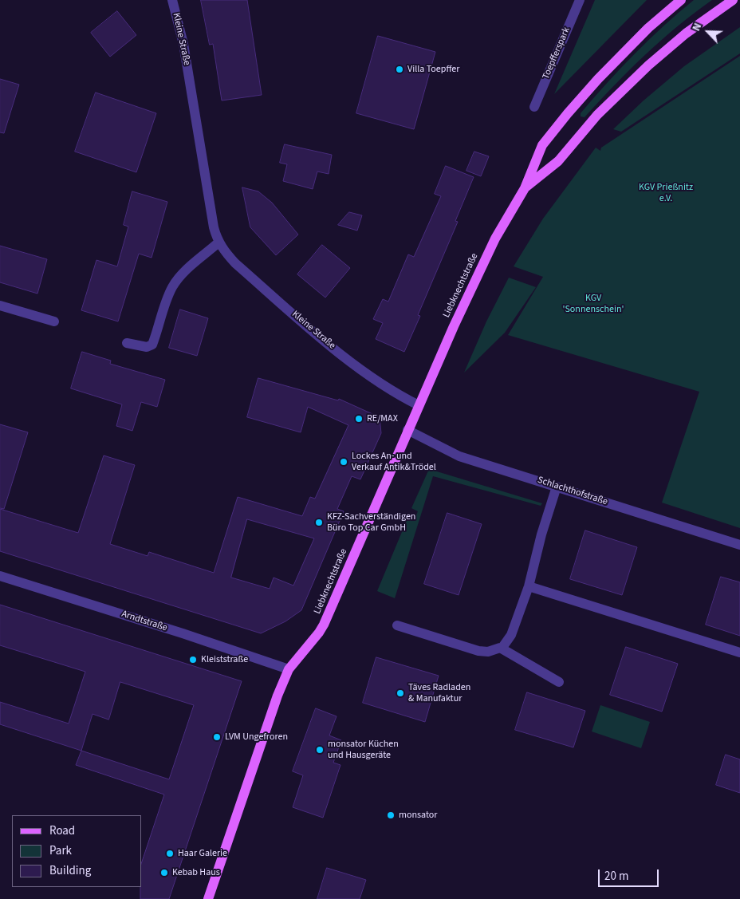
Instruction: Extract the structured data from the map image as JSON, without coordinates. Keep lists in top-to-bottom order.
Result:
{
  "streets": {
    "main road": ["Liebknechtstraße"],
    "street": [
      "Kleine Straße",
      "Toepfferspark",
      "Schlachthofstraße",
      "Arndtstraße"
    ]
  },
  "crossings": [
    ["Kleine Straße", "Liebknechtstraße"],
    ["Liebknechtstraße", "Schlachthofstraße"],
    ["Liebknechtstraße", "Arndtstraße"]
  ],
  "parks": ["KGV Prießnitz e.V.", "KGV 'Sonnenschein'"],
  "places": [
    "Villa Toepffer",
    "RE/MAX",
    "Lockes An- und Verkauf Antik&Trödel",
    "KFZ-Sachverständigen Büro Top Car GmbH",
    "Kleiststraße",
    "Täves Radladen & Manufaktur",
    "LVM Ungefroren",
    "monsator Küchen und Hausgeräte",
    "monsator",
    "Haar Galerie",
    "Kebab Haus"
  ],
  "legend": ["Road", "Park", "Building"],
  "scale_bar": "20 m",
  "north": "top left"
}
